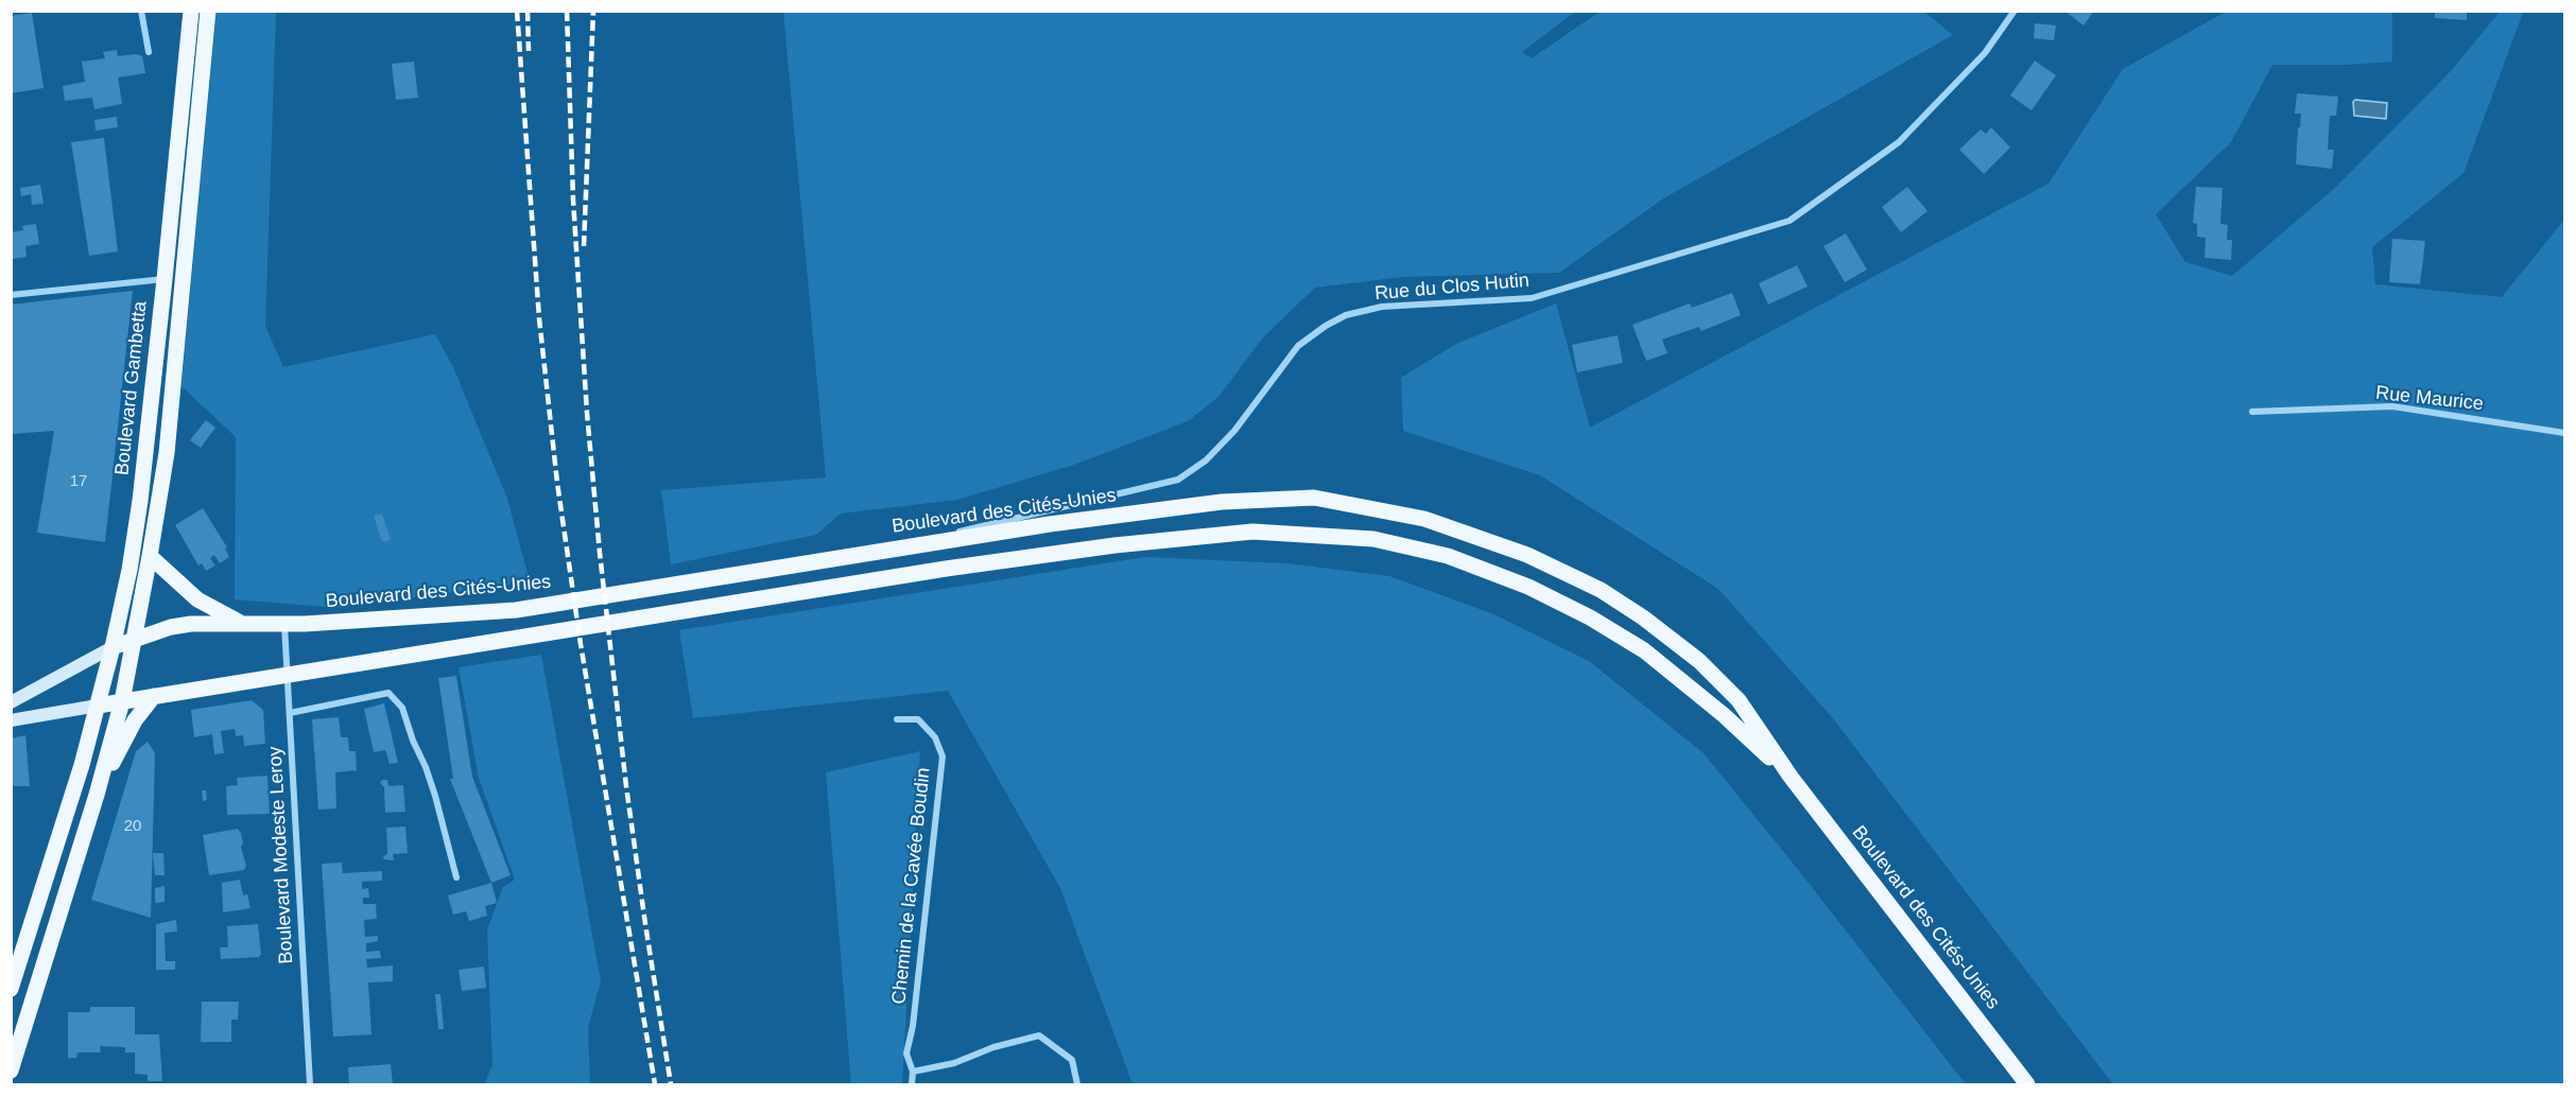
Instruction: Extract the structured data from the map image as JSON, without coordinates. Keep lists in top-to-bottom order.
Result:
{
  "streets": {
    "main road": ["Boulevard Gambetta", "Boulevard des Cités-Unies"],
    "street": [
      "Rue du Clos Hutin",
      "Rue Maurice",
      "Boulevard Modeste Leroy",
      "Chemin de la Cavée Boudin"
    ]
  },
  "crossings": [
    ["Rue du Clos Hutin", "Boulevard des Cités-Unies"],
    ["Boulevard Gambetta", "Boulevard des Cités-Unies"],
    ["Boulevard des Cités-Unies", "Boulevard Modeste Leroy"]
  ],
  "house_numbers": ["17", "20"]
}
